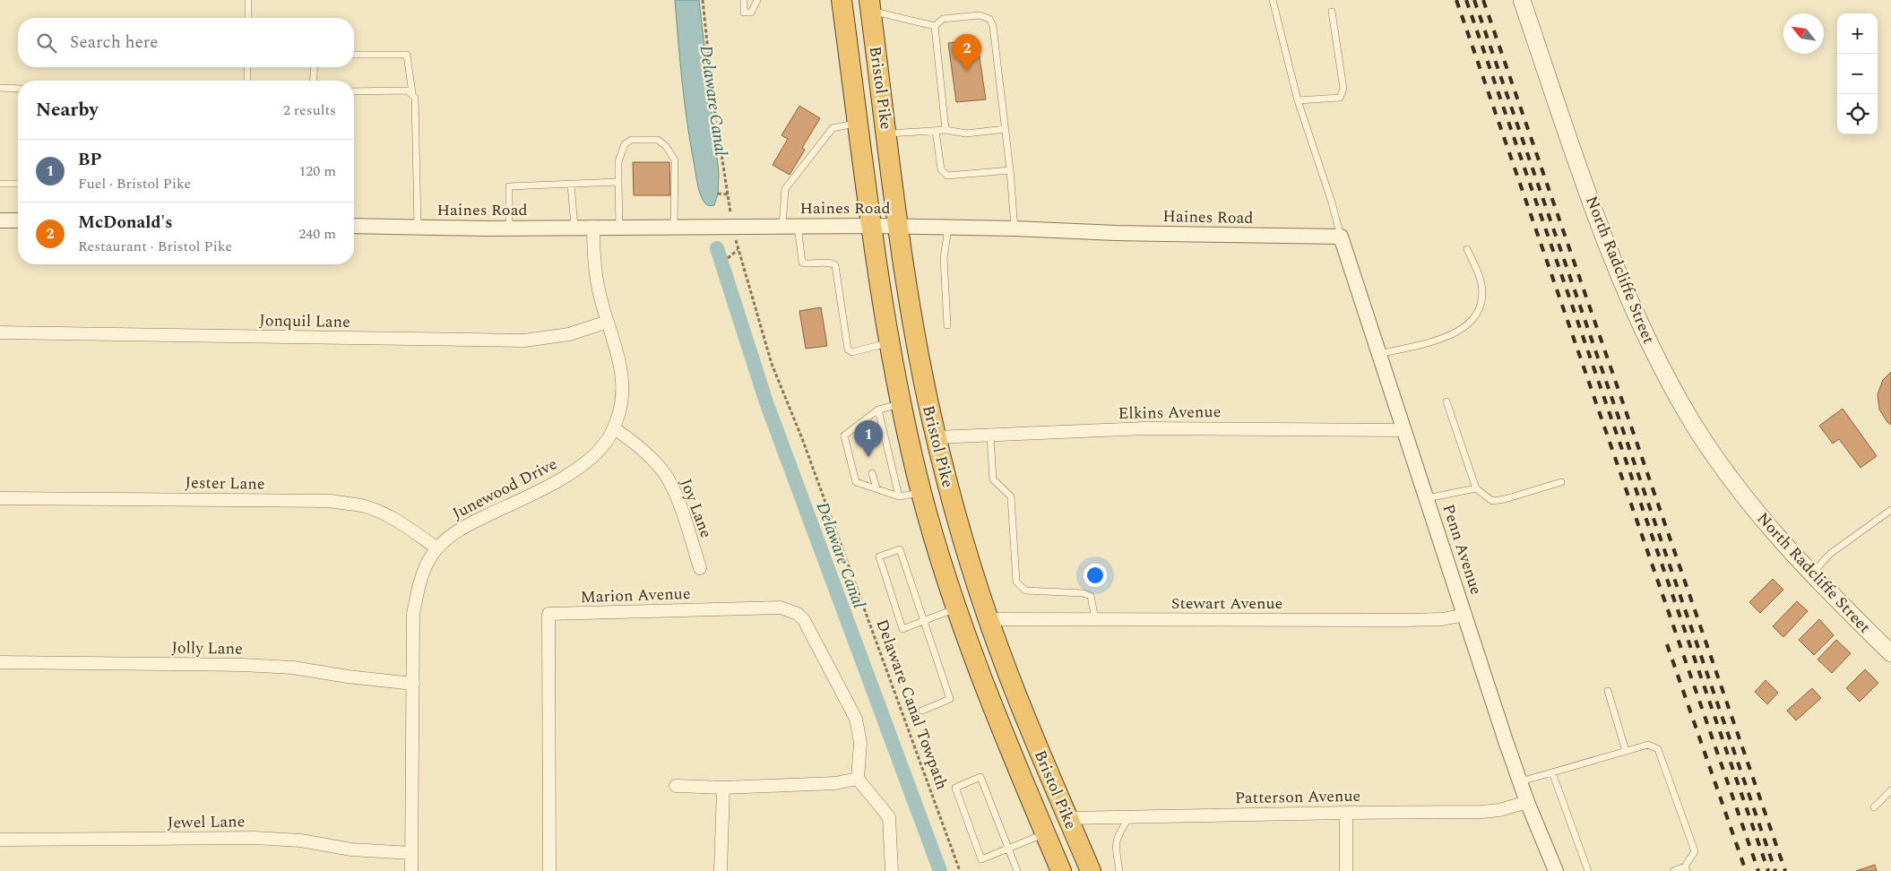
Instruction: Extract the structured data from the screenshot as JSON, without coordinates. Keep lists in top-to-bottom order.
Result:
{
  "streets": {
    "highway": ["Bristol Pike"],
    "main road": ["North Radcliffe Street"],
    "street": [
      "Haines Road",
      "Jonquil Lane",
      "Elkins Avenue",
      "Jester Lane",
      "Junewood Drive",
      "Joy Lane",
      "Penn Avenue",
      "Marion Avenue",
      "Stewart Avenue",
      "Jolly Lane",
      "Patterson Avenue",
      "Jewel Lane"
    ],
    "path": ["Delaware Canal Towpath"]
  },
  "crossings": [
    ["Bristol Pike", "Haines Road"],
    ["Bristol Pike", "Elkins Avenue"],
    ["Bristol Pike", "Stewart Avenue"],
    ["Bristol Pike", "Patterson Avenue"],
    ["Haines Road", "Junewood Drive"],
    ["Haines Road", "Penn Avenue"],
    ["Jonquil Lane", "Junewood Drive"],
    ["Elkins Avenue", "Penn Avenue"],
    ["Jester Lane", "Junewood Drive"],
    ["Junewood Drive", "Joy Lane"],
    ["Junewood Drive", "Jolly Lane"],
    ["Junewood Drive", "Jewel Lane"],
    ["Penn Avenue", "Stewart Avenue"],
    ["Penn Avenue", "Patterson Avenue"]
  ],
  "water": ["Delaware Canal"],
  "north": "top left",
  "page": {
    "map_buttons": ["+", "−"],
    "search": "Search here",
    "pins": ["2", "1"],
    "heading": ["Nearby", "2 results"],
    "list": [
      {
        "mark": "1",
        "name": "BP",
        "note": "Fuel · Bristol Pike",
        "value": "120 m"
      },
      {
        "mark": "2",
        "name": "McDonald's",
        "note": "Restaurant · Bristol Pike",
        "value": "240 m"
      }
    ]
  }
}
